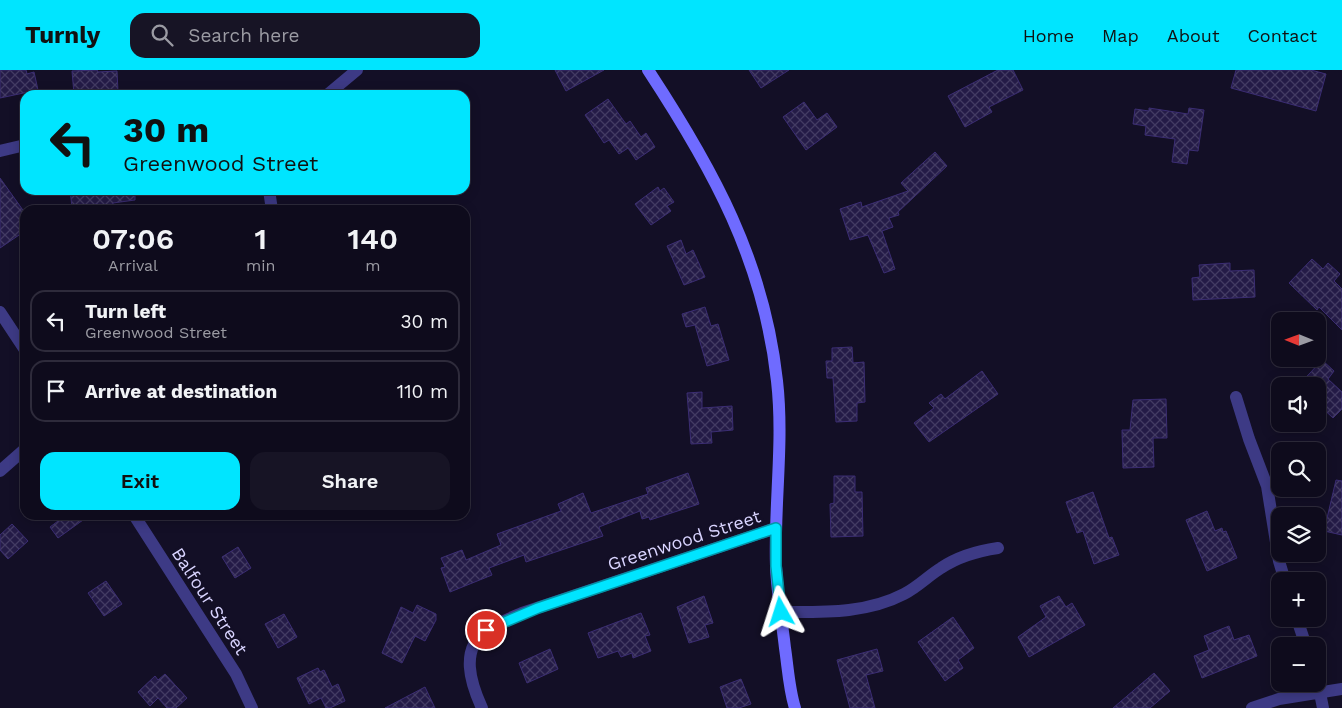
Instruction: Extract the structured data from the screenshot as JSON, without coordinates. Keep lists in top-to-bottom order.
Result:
{
  "streets": {
    "street": ["Greenwood Street", "Balfour Street"]
  },
  "north": "left",
  "page": {
    "header": "Turnly",
    "search": "Search here",
    "nav": [
      "Home",
      "Map",
      "About",
      "Contact"
    ],
    "turn": ["30 m", "Greenwood Street"],
    "eta": [
      "07:06",
      "Arrival",
      "1",
      "min",
      "140",
      "m"
    ],
    "list": [
      {
        "name": "Turn left",
        "note": "Greenwood Street",
        "value": "30 m"
      },
      {
        "name": "Arrive at destination",
        "value": "110 m"
      }
    ],
    "map_buttons": ["+", "−"],
    "buttons": ["Exit", "Share"]
  }
}
